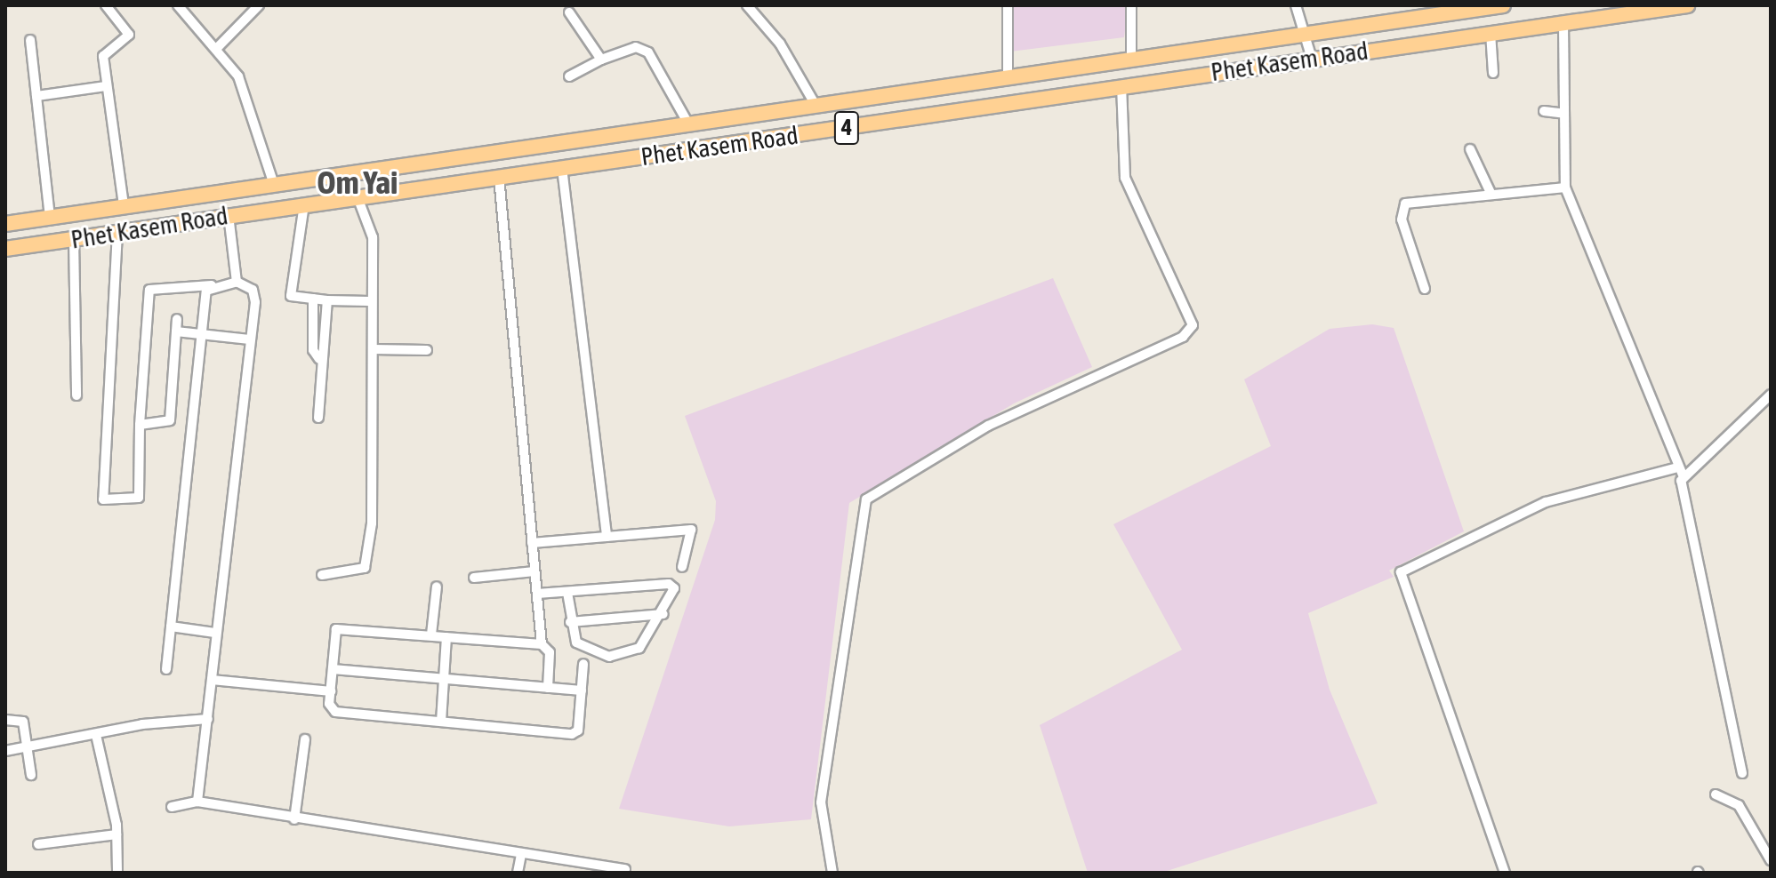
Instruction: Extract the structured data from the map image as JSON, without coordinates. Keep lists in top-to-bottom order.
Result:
{
  "streets": {
    "main road": ["Phet Kasem Road", "4"]
  },
  "districts": ["Om Yai"]
}
